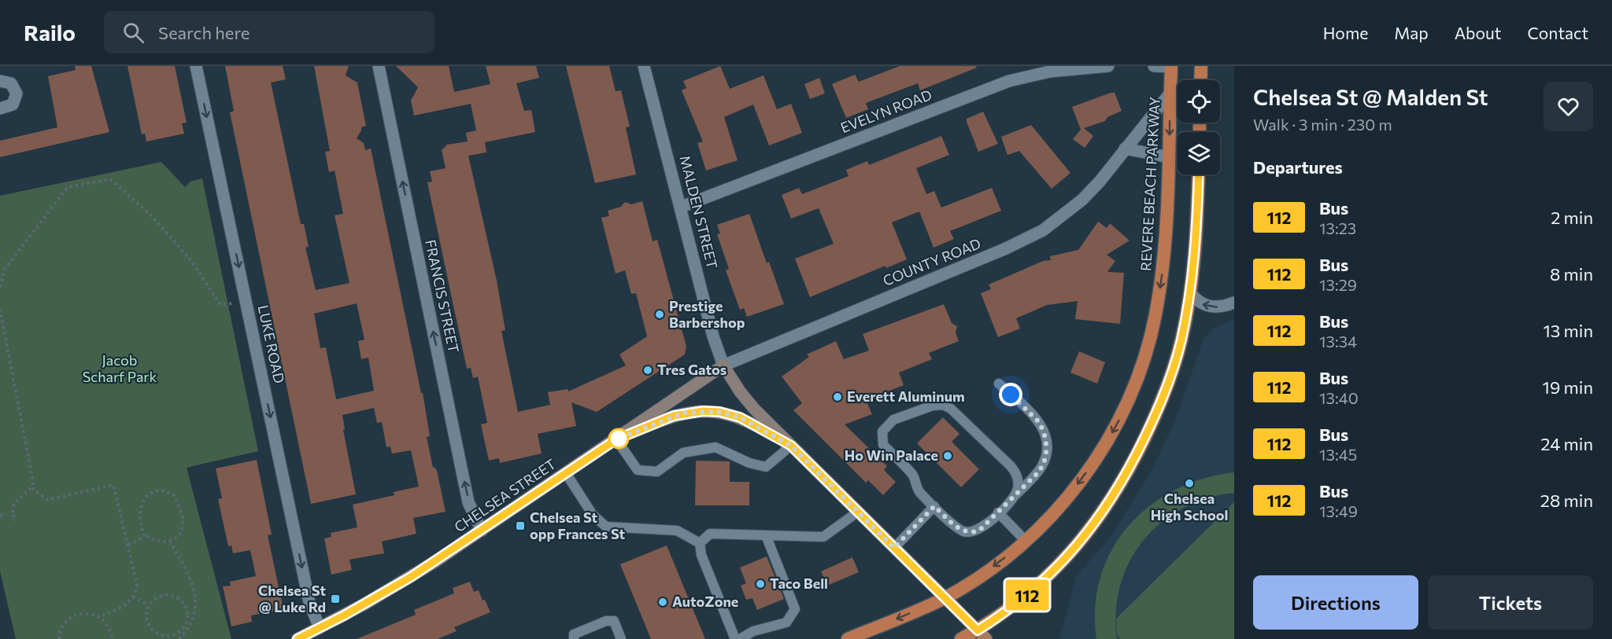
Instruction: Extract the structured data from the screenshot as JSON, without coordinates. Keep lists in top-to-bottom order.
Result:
{
  "streets": {
    "highway": ["REVERE BEACH PARKWAY"],
    "main road": ["CHELSEA STREET"],
    "street": [
      "EVELYN ROAD",
      "MALDEN STREET",
      "COUNTY ROAD",
      "FRANCIS STREET",
      "LUKE ROAD"
    ]
  },
  "crossings": [
    ["EVELYN ROAD", "MALDEN STREET"],
    ["REVERE BEACH PARKWAY", "COUNTY ROAD"],
    ["MALDEN STREET", "COUNTY ROAD"],
    ["MALDEN STREET", "CHELSEA STREET"],
    ["COUNTY ROAD", "CHELSEA STREET"],
    ["FRANCIS STREET", "CHELSEA STREET"],
    ["LUKE ROAD", "CHELSEA STREET"]
  ],
  "one_way": ["FRANCIS STREET", "LUKE ROAD"],
  "parks": ["Jacob Scharf Park"],
  "places": {
    "other": [
      "Prestige Barbershop",
      "Tres Gatos",
      "Everett Aluminum",
      "Ho Win Palace",
      "Chelsea High School",
      "Taco Bell",
      "AutoZone"
    ],
    "transit": ["Chelsea St opp Frances St", "Chelsea St @ Luke Rd"]
  },
  "lines": ["bus line 112"],
  "page": {
    "header": "Railo",
    "search": "Search here",
    "nav": [
      "Home",
      "Map",
      "About",
      "Contact"
    ],
    "on_map": "112",
    "heading": [
      ["Chelsea St @ Malden St", "Walk · 3 min · 230 m"],
      "Departures"
    ],
    "list": [
      {
        "mark": "112",
        "name": "Bus",
        "note": "13:23",
        "value": "2 min"
      },
      {
        "mark": "112",
        "name": "Bus",
        "note": "13:29",
        "value": "8 min"
      },
      {
        "mark": "112",
        "name": "Bus",
        "note": "13:34",
        "value": "13 min"
      },
      {
        "mark": "112",
        "name": "Bus",
        "note": "13:40",
        "value": "19 min"
      },
      {
        "mark": "112",
        "name": "Bus",
        "note": "13:45",
        "value": "24 min"
      },
      {
        "mark": "112",
        "name": "Bus",
        "note": "13:49",
        "value": "28 min"
      }
    ],
    "buttons": ["Directions", "Tickets"]
  }
}
